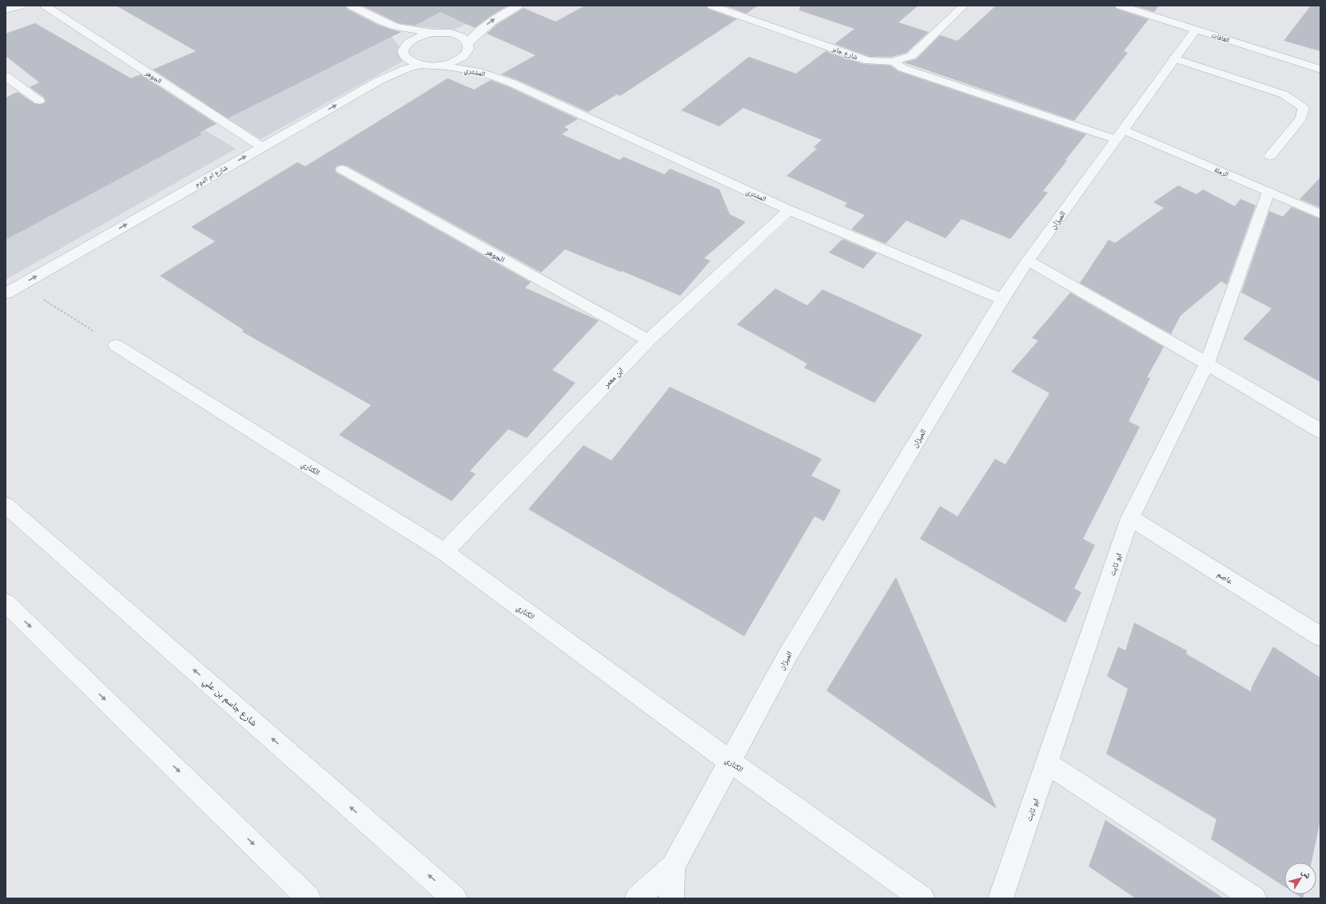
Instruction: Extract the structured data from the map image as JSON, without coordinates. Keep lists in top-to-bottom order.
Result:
{
  "streets": {
    "street": [
      "الغافات",
      "شارع جابر",
      "المشتري",
      "الجوهر",
      "الرملة",
      "شارع ام الدوم",
      "الميزان",
      "ابن معمر",
      "الكناري",
      "ابو ثابت",
      "عاصم",
      "شارع جاسم بن علي"
    ]
  },
  "crossings": [
    ["الغافات", "الميزان"],
    ["شارع جابر", "الرملة"],
    ["المشتري", "الميزان"],
    ["المشتري", "ابن معمر"],
    ["الجوهر", "شارع ام الدوم"],
    ["الجوهر", "ابن معمر"],
    ["الرملة", "الميزان"],
    ["الرملة", "ابو ثابت"],
    ["الميزان", "الكناري"],
    ["ابن معمر", "الكناري"],
    ["ابو ثابت", "عاصم"]
  ],
  "one_way": ["شارع ام الدوم"],
  "north": "top right"
}
